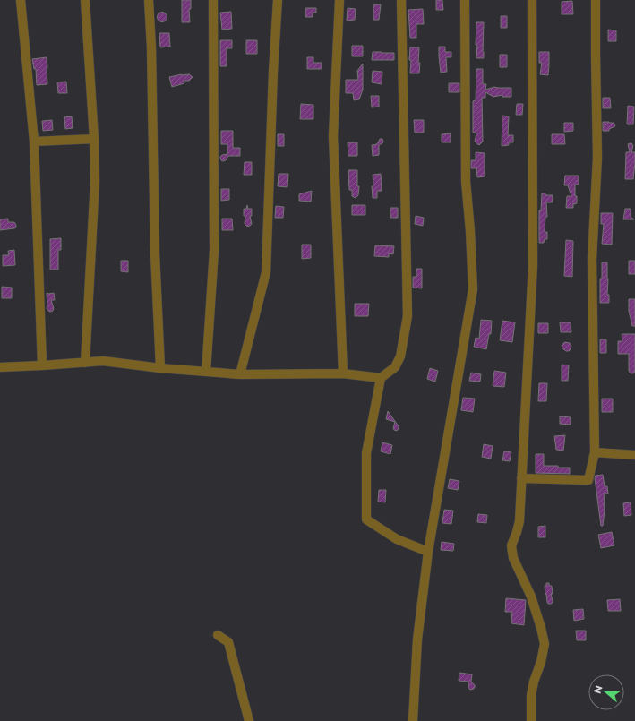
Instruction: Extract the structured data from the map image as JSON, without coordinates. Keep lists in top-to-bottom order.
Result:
{
  "north": "left"
}
